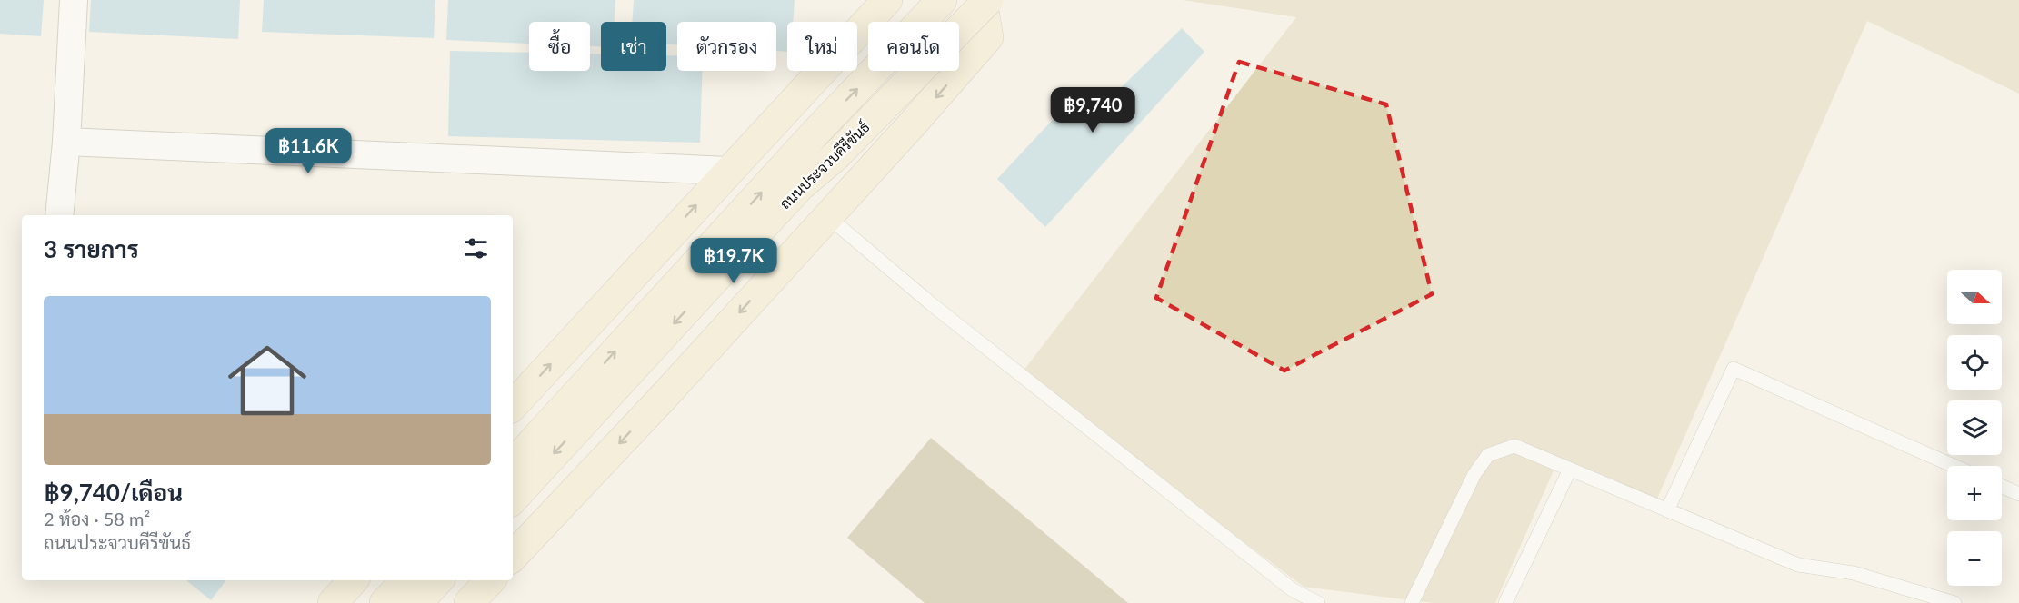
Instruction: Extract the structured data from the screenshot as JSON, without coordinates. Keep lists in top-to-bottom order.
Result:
{
  "streets": {
    "main road": ["ถนนประจวบคีรีขันธ์"]
  },
  "north": "right",
  "page": {
    "chip": [
      "ซื้อ",
      "เช่า",
      "ตัวกรอง",
      "ใหม่",
      "คอนโด"
    ],
    "price": ["฿9,740", "฿11.6K", "฿19.7K"],
    "heading": "3 รายการ",
    "map_buttons": ["+", "−"],
    "list": [
      {
        "name": "฿9,740/เดือน",
        "note": "2 ห้อง · 58 m² · ถนนประจวบคีรีขันธ์"
      }
    ]
  }
}
